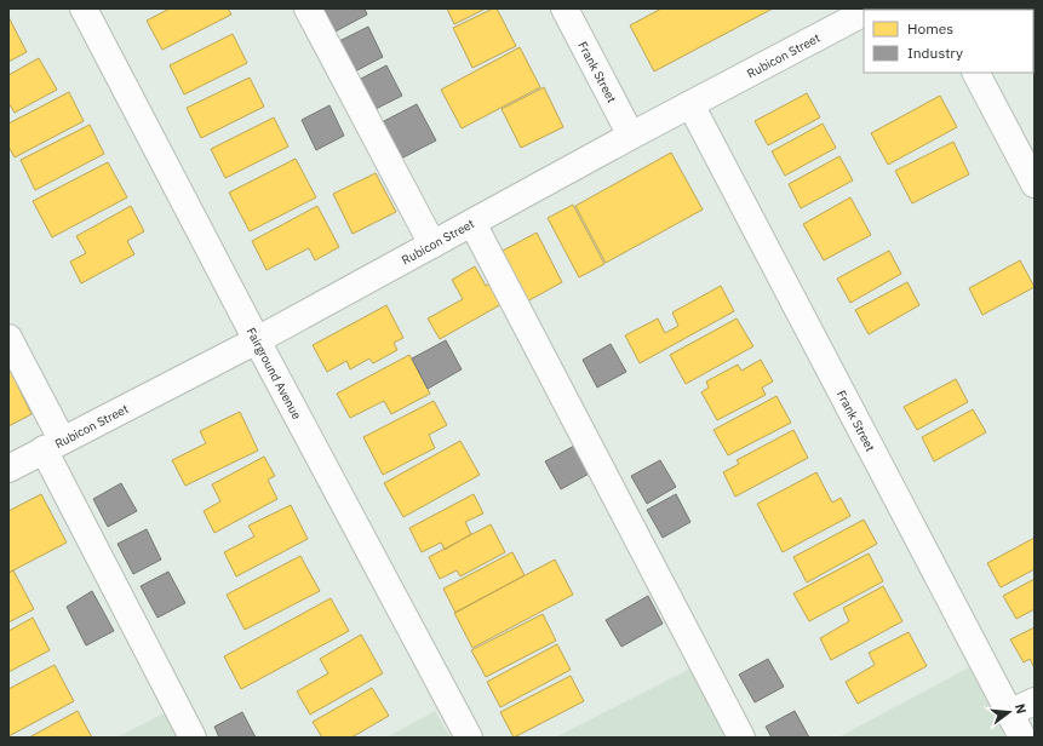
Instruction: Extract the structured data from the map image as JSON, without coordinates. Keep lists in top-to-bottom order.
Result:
{
  "streets": {
    "street": ["Rubicon Street", "Frank Street", "Fairground Avenue"]
  },
  "crossings": [
    ["Rubicon Street", "Frank Street"],
    ["Rubicon Street", "Fairground Avenue"]
  ],
  "legend": ["Homes", "Industry"],
  "north": "right"
}
